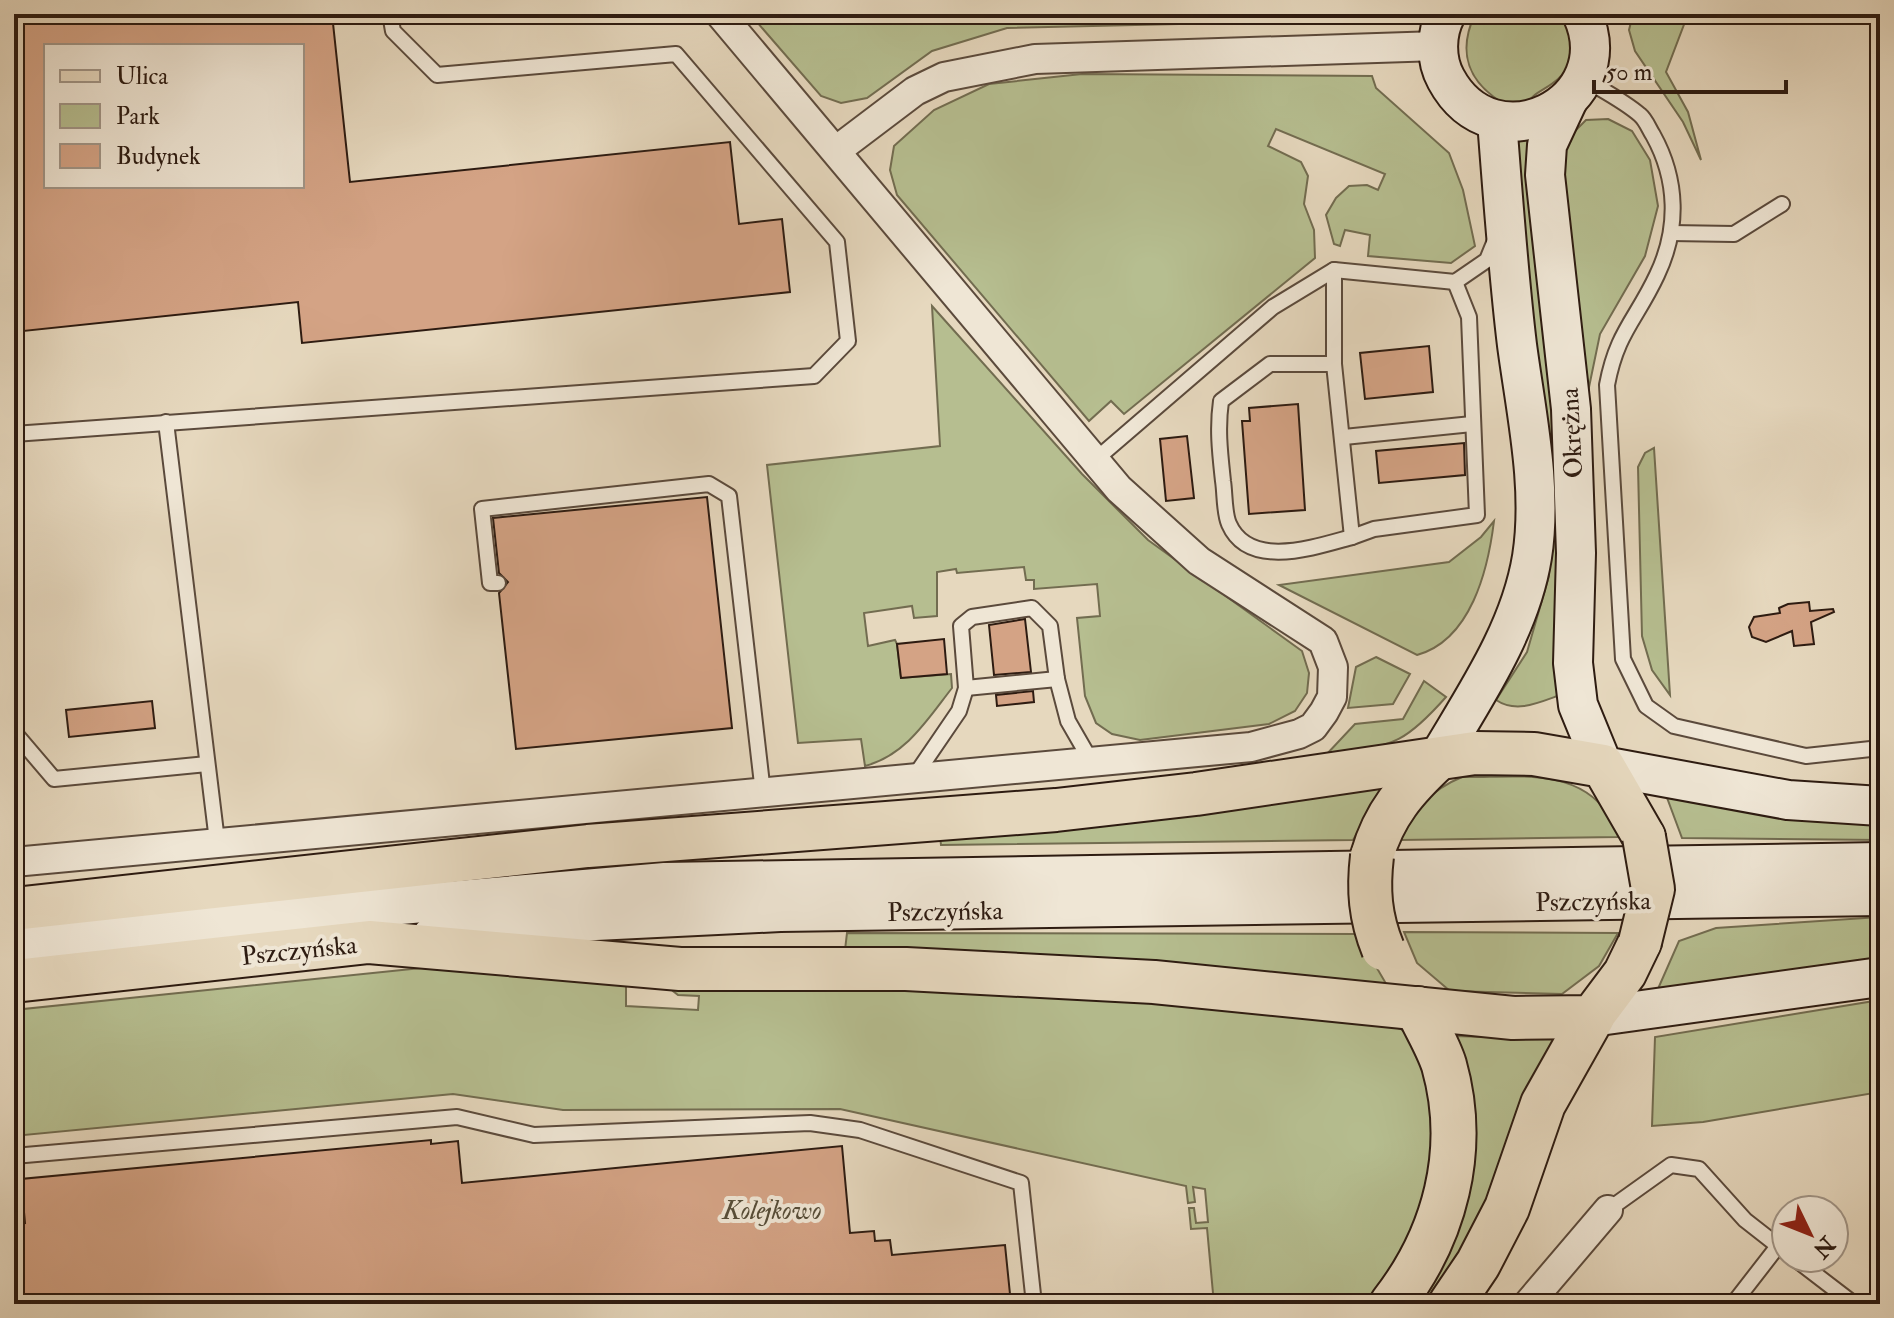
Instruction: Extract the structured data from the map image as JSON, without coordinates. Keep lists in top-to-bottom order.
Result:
{
  "streets": {
    "main road": ["Okrężna", "Pszczyńska"]
  },
  "parks": ["Kolejkowo"],
  "legend": ["Ulica", "Park", "Budynek"],
  "scale_bar": "50 m",
  "north": "bottom right"
}
